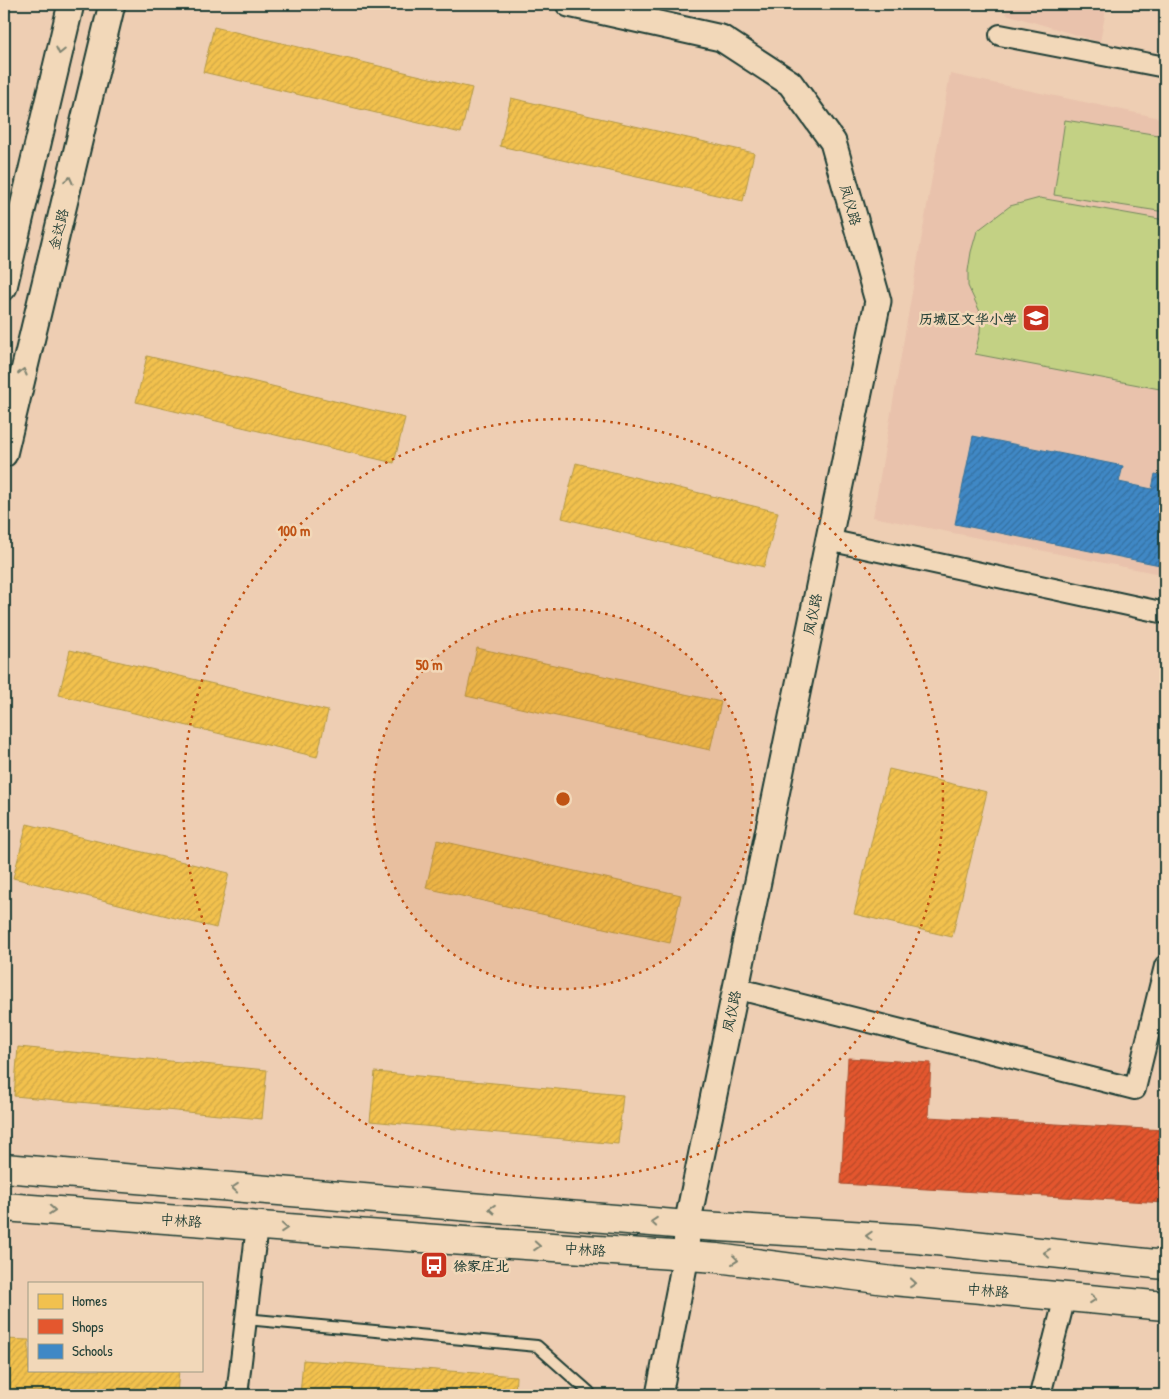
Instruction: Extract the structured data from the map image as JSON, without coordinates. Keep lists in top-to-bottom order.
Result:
{
  "streets": {
    "main road": ["中林路"],
    "street": ["凤仪路", "金达路"]
  },
  "crossings": [
    ["凤仪路", "中林路"]
  ],
  "places": {
    "school or university": ["历城区文华小学"],
    "bus stop": ["徐家庄北"]
  },
  "legend": ["Homes", "Shops", "Schools"],
  "rings": ["100 m", "50 m"]
}
